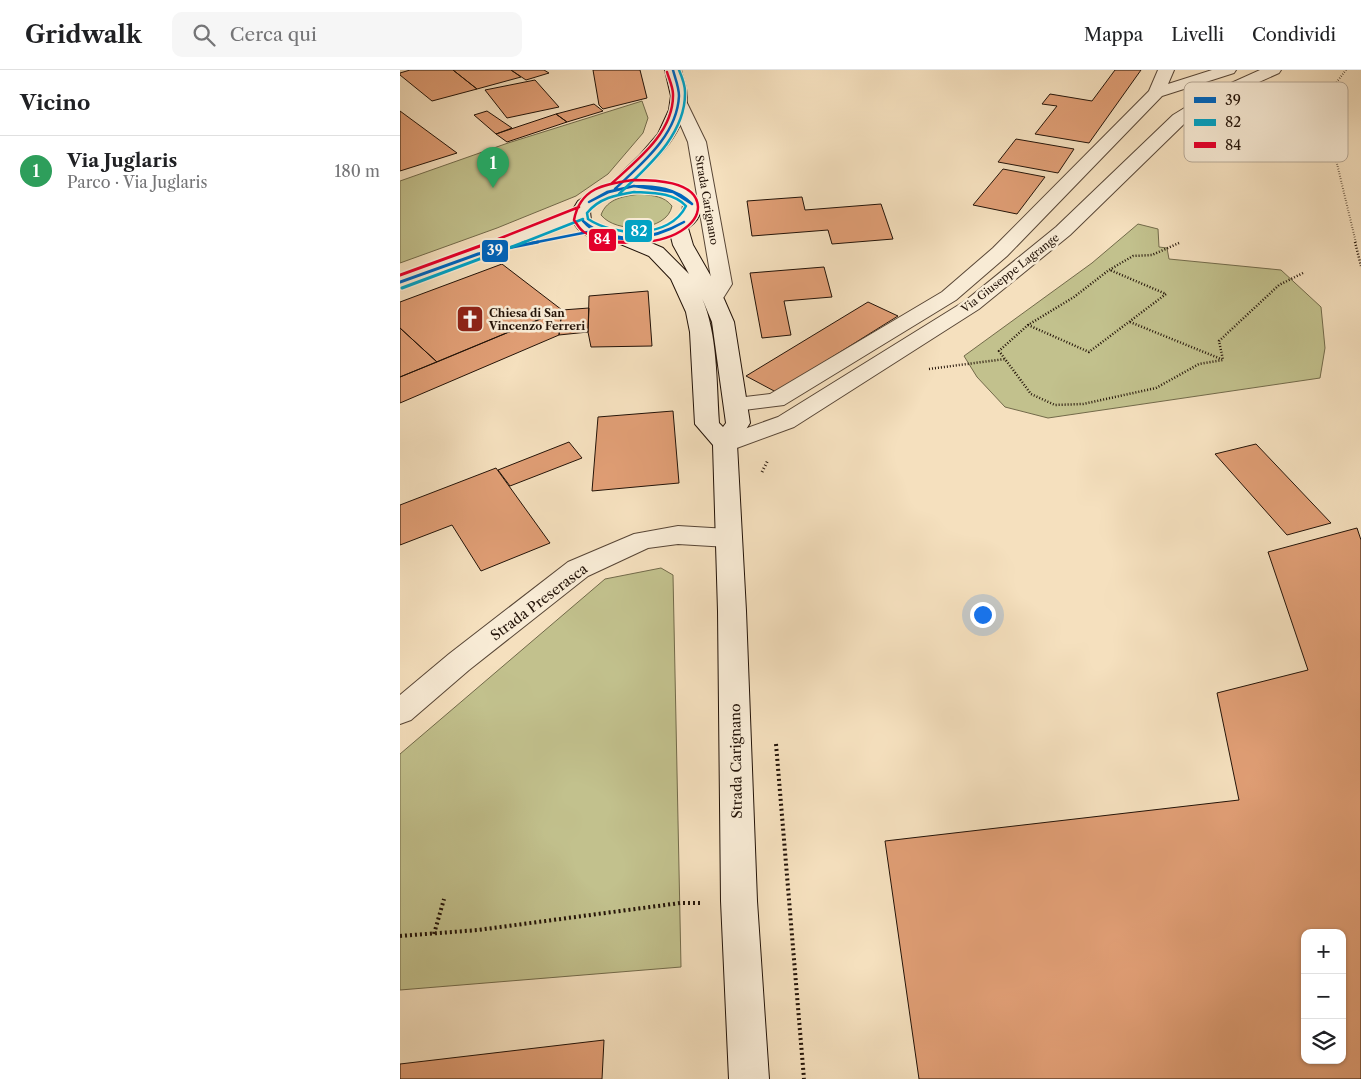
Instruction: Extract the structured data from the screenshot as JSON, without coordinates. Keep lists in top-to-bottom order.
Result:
{
  "streets": {
    "street": ["Strada Carignano", "Via Giuseppe Lagrange", "Strada Preserasca"]
  },
  "crossings": [
    ["Strada Carignano", "Via Giuseppe Lagrange"],
    ["Strada Carignano", "Strada Preserasca"]
  ],
  "places": {
    "church": ["Chiesa di San Vincenzo Ferreri"]
  },
  "lines": ["transit line 39", "transit line 82", "transit line 84"],
  "legend": ["39", "82", "84"],
  "page": {
    "header": "Gridwalk",
    "search": "Cerca qui",
    "nav": ["Mappa", "Livelli", "Condividi"],
    "heading": "Vicino",
    "list": [
      {
        "mark": "1",
        "name": "Via Juglaris",
        "note": "Parco · Via Juglaris",
        "value": "180 m"
      }
    ],
    "pins": "1",
    "map_buttons": ["+", "−"]
  }
}
